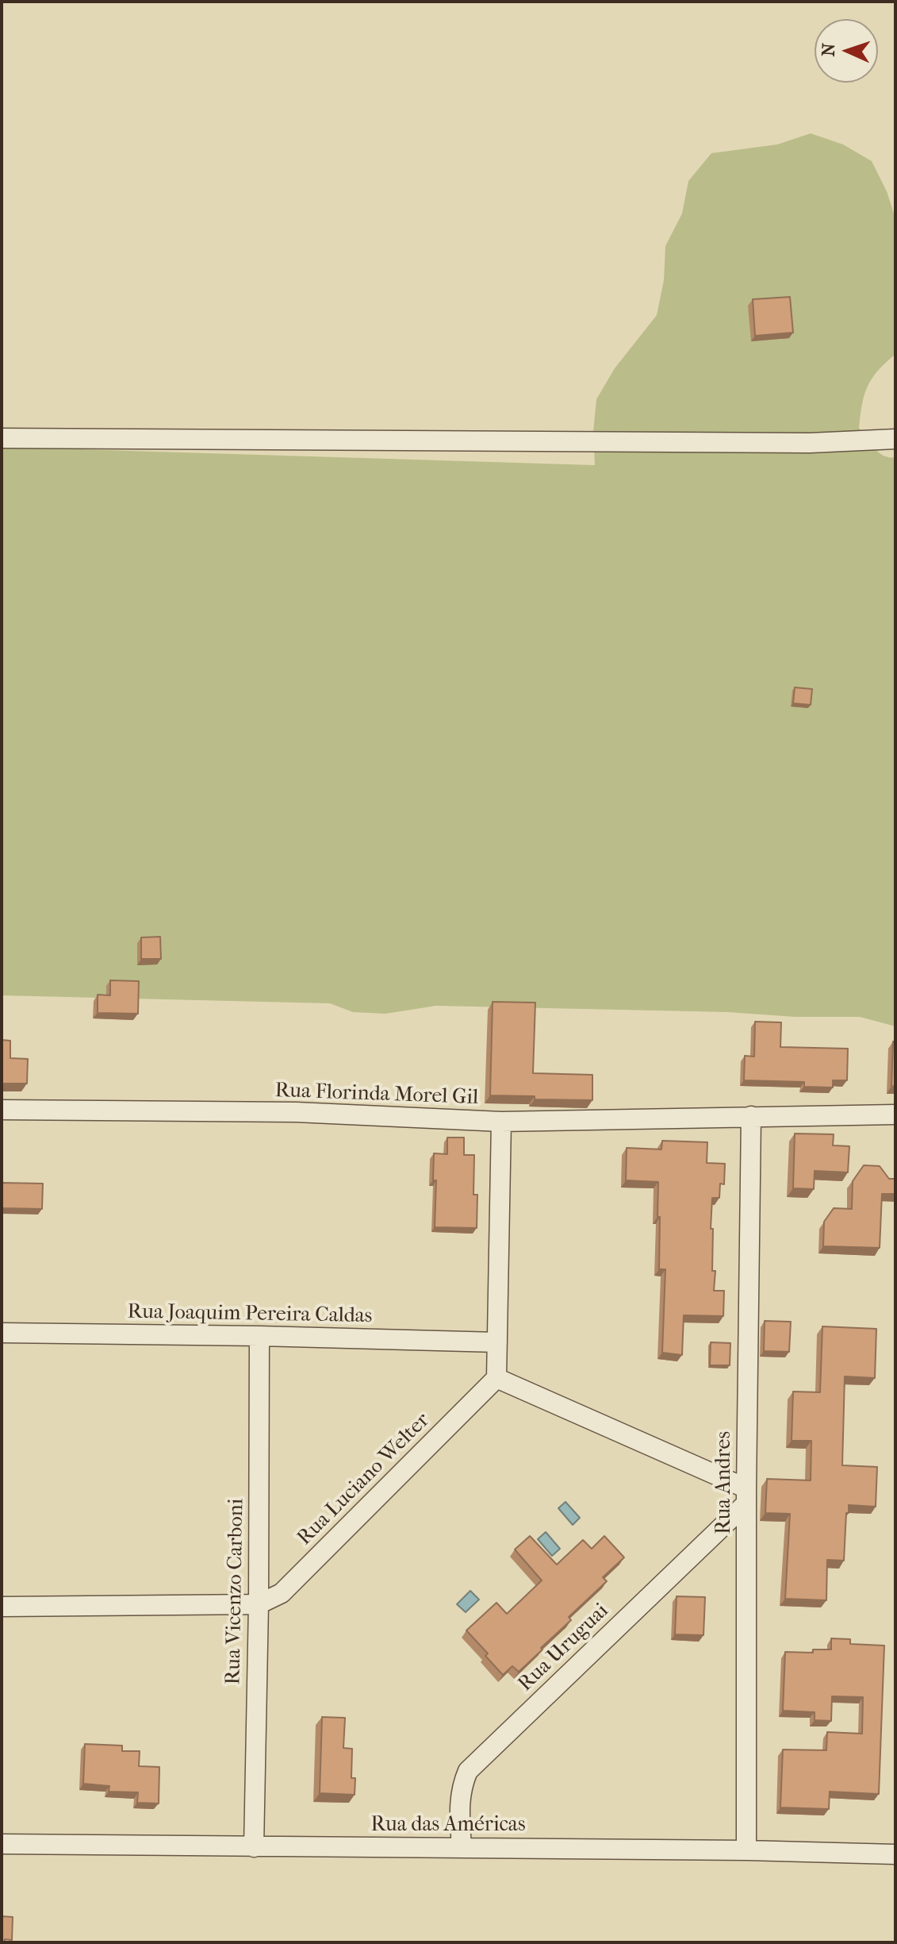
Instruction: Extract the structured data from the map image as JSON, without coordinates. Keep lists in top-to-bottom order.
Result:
{
  "streets": {
    "street": [
      "Rua Florinda Morel Gil",
      "Rua Joaquim Pereira Caldas",
      "Rua Luciano Welter",
      "Rua Andres",
      "Rua Vicenzo Carboni",
      "Rua Uruguai",
      "Rua das Américas"
    ]
  },
  "crossings": [
    ["Rua Florinda Morel Gil", "Rua Andres"],
    ["Rua Joaquim Pereira Caldas", "Rua Vicenzo Carboni"],
    ["Rua Luciano Welter", "Rua Vicenzo Carboni"],
    ["Rua Andres", "Rua Uruguai"],
    ["Rua Andres", "Rua das Américas"],
    ["Rua Vicenzo Carboni", "Rua das Américas"],
    ["Rua Uruguai", "Rua das Américas"]
  ],
  "north": "left"
}
